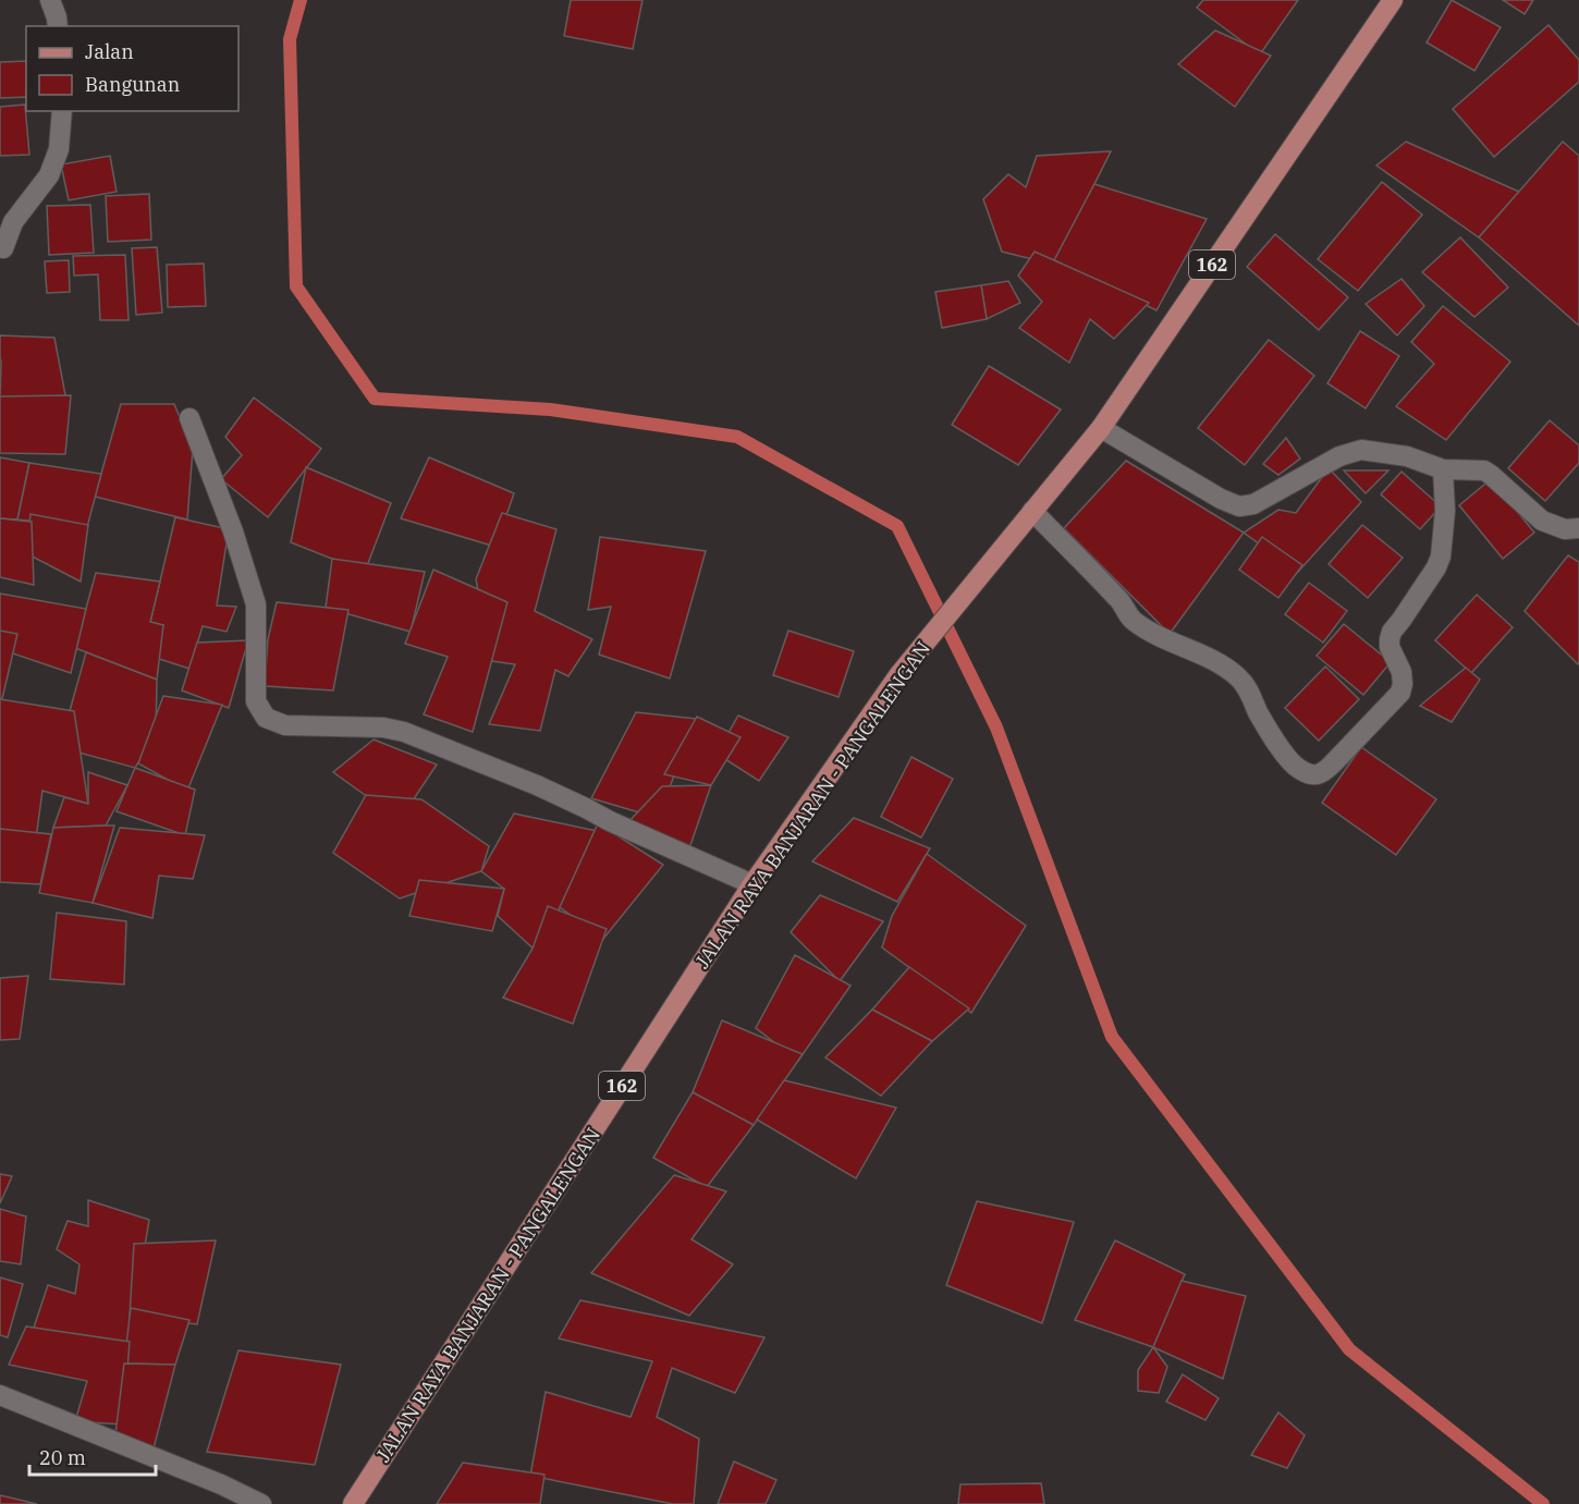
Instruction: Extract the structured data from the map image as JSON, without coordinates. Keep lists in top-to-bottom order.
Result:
{
  "streets": {
    "main road": ["162", "JALAN RAYA BANJARAN - PANGALENGAN"]
  },
  "legend": ["Jalan", "Bangunan"],
  "scale_bar": "20 m"
}
